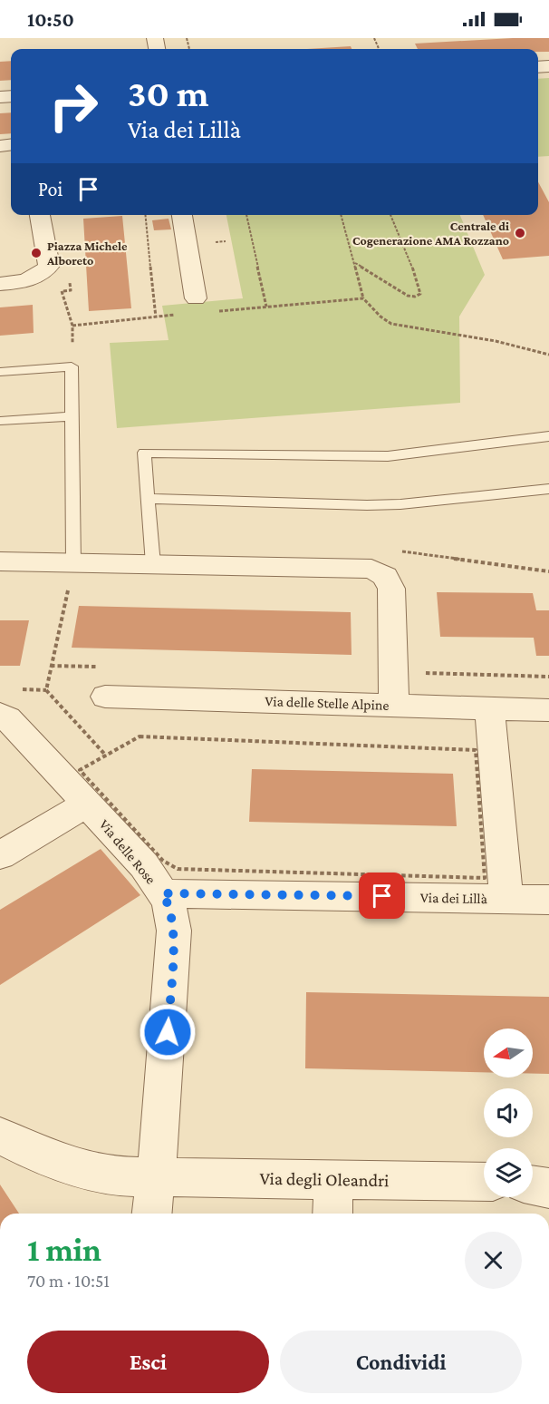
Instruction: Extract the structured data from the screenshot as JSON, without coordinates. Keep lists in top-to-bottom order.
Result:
{
  "streets": {
    "street": [
      "Via delle Stelle Alpine",
      "Via delle Rose",
      "Via dei Lillà",
      "Via degli Oleandri"
    ]
  },
  "crossings": [
    ["Via delle Rose", "Via dei Lillà"],
    ["Via delle Rose", "Via degli Oleandri"]
  ],
  "places": ["Centrale di Cogenerazione AMA Rozzano", "Piazza Michele Alboreto"],
  "north": "left",
  "page": {
    "status": "10:50",
    "turn": ["30 m", "Via dei Lillà"],
    "then": "Poi",
    "heading": ["1 min", "70 m · 10:51"],
    "buttons": ["Esci", "Condividi"]
  }
}
